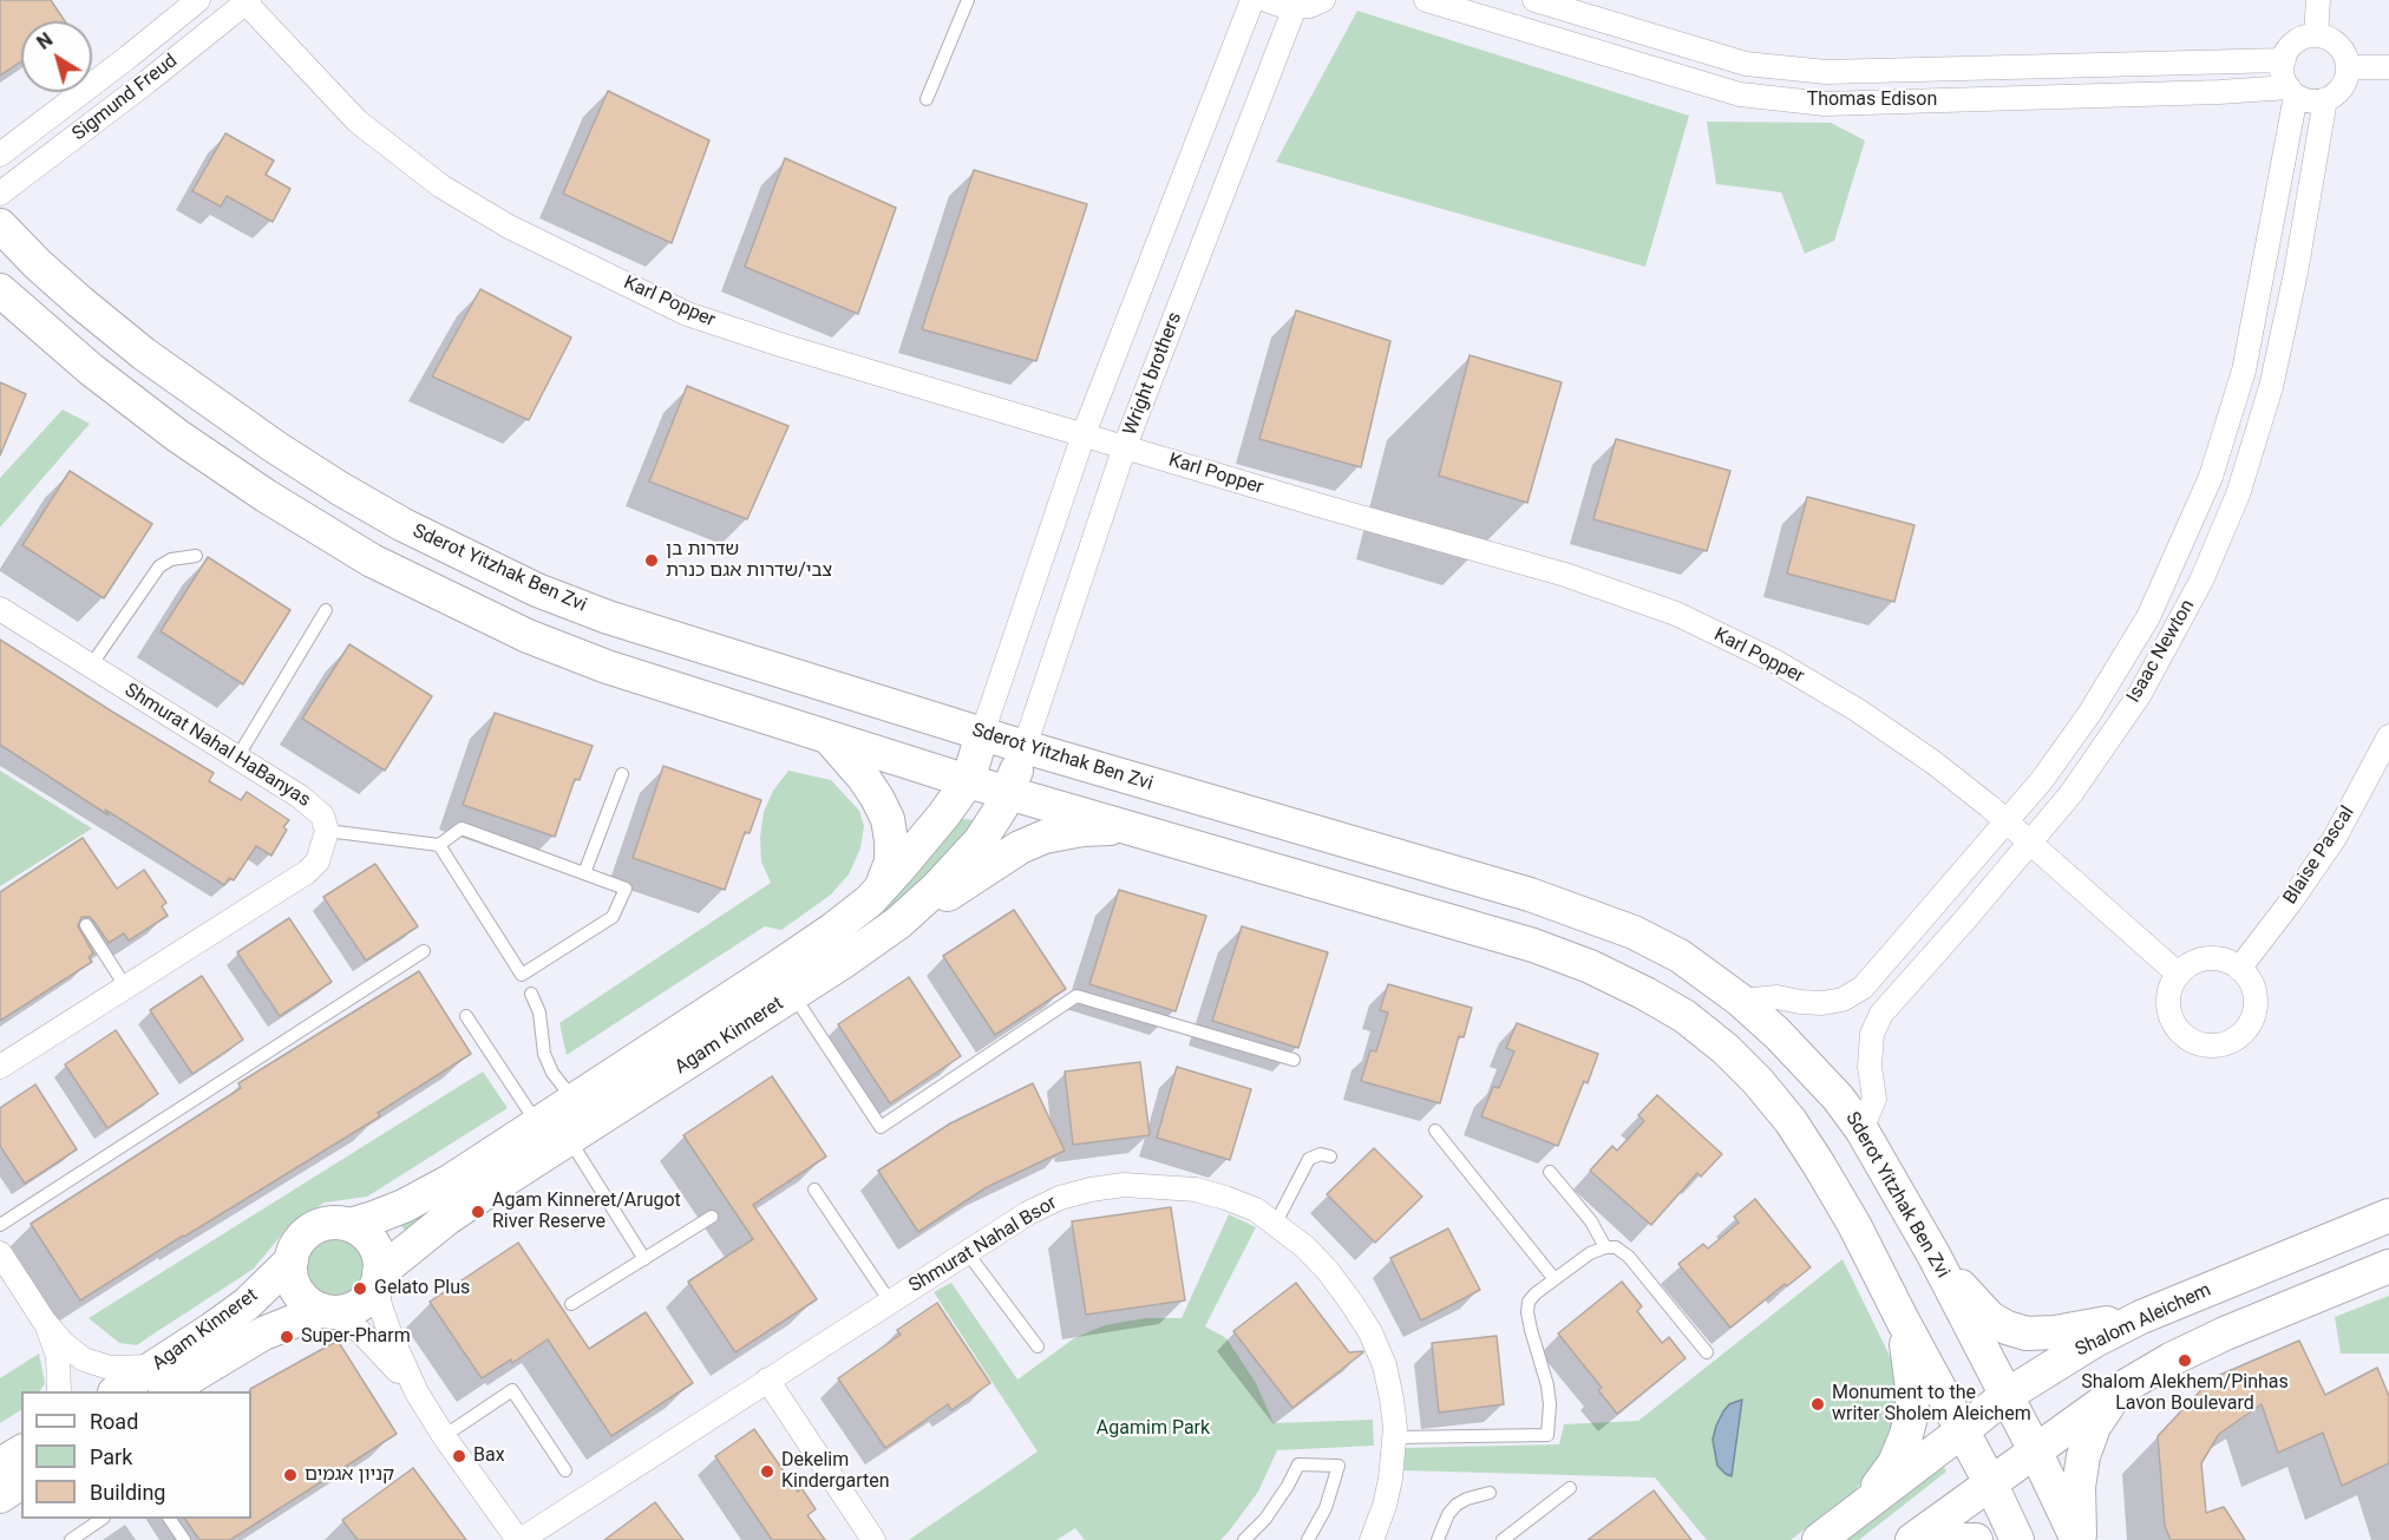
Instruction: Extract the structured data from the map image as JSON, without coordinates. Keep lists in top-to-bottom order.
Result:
{
  "streets": {
    "main road": ["Sderot Yitzhak Ben Zvi", "Agam Kinneret", "Shalom Aleichem"],
    "street": [
      "Sigmund Freud",
      "Thomas Edison",
      "Karl Popper",
      "Wright brothers",
      "Isaac Newton",
      "Shmurat Nahal HaBanyas",
      "Blaise Pascal",
      "Shmurat Nahal Bsor"
    ]
  },
  "crossings": [
    ["Sigmund Freud", "Karl Popper"],
    ["Thomas Edison", "Isaac Newton"],
    ["Karl Popper", "Wright brothers"],
    ["Karl Popper", "Isaac Newton"],
    ["Karl Popper", "Blaise Pascal"],
    ["Wright brothers", "Sderot Yitzhak Ben Zvi"],
    ["Wright brothers", "Agam Kinneret"],
    ["Sderot Yitzhak Ben Zvi", "Isaac Newton"],
    ["Sderot Yitzhak Ben Zvi", "Agam Kinneret"],
    ["Sderot Yitzhak Ben Zvi", "Shalom Aleichem"]
  ],
  "parks": ["Agamim Park"],
  "places": [
    "שדרות בן צבי/שדרות אגם כנרת",
    "Agam Kinneret/Arugot River Reserve",
    "Gelato Plus",
    "Super-Pharm",
    "Shalom Alekhem/Pinhas Lavon Boulevard",
    "Monument to the writer Sholem Aleichem",
    "Bax",
    "Dekelim Kindergarten",
    "קניון אגמים"
  ],
  "legend": ["Road", "Park", "Building"],
  "north": "top left"
}
